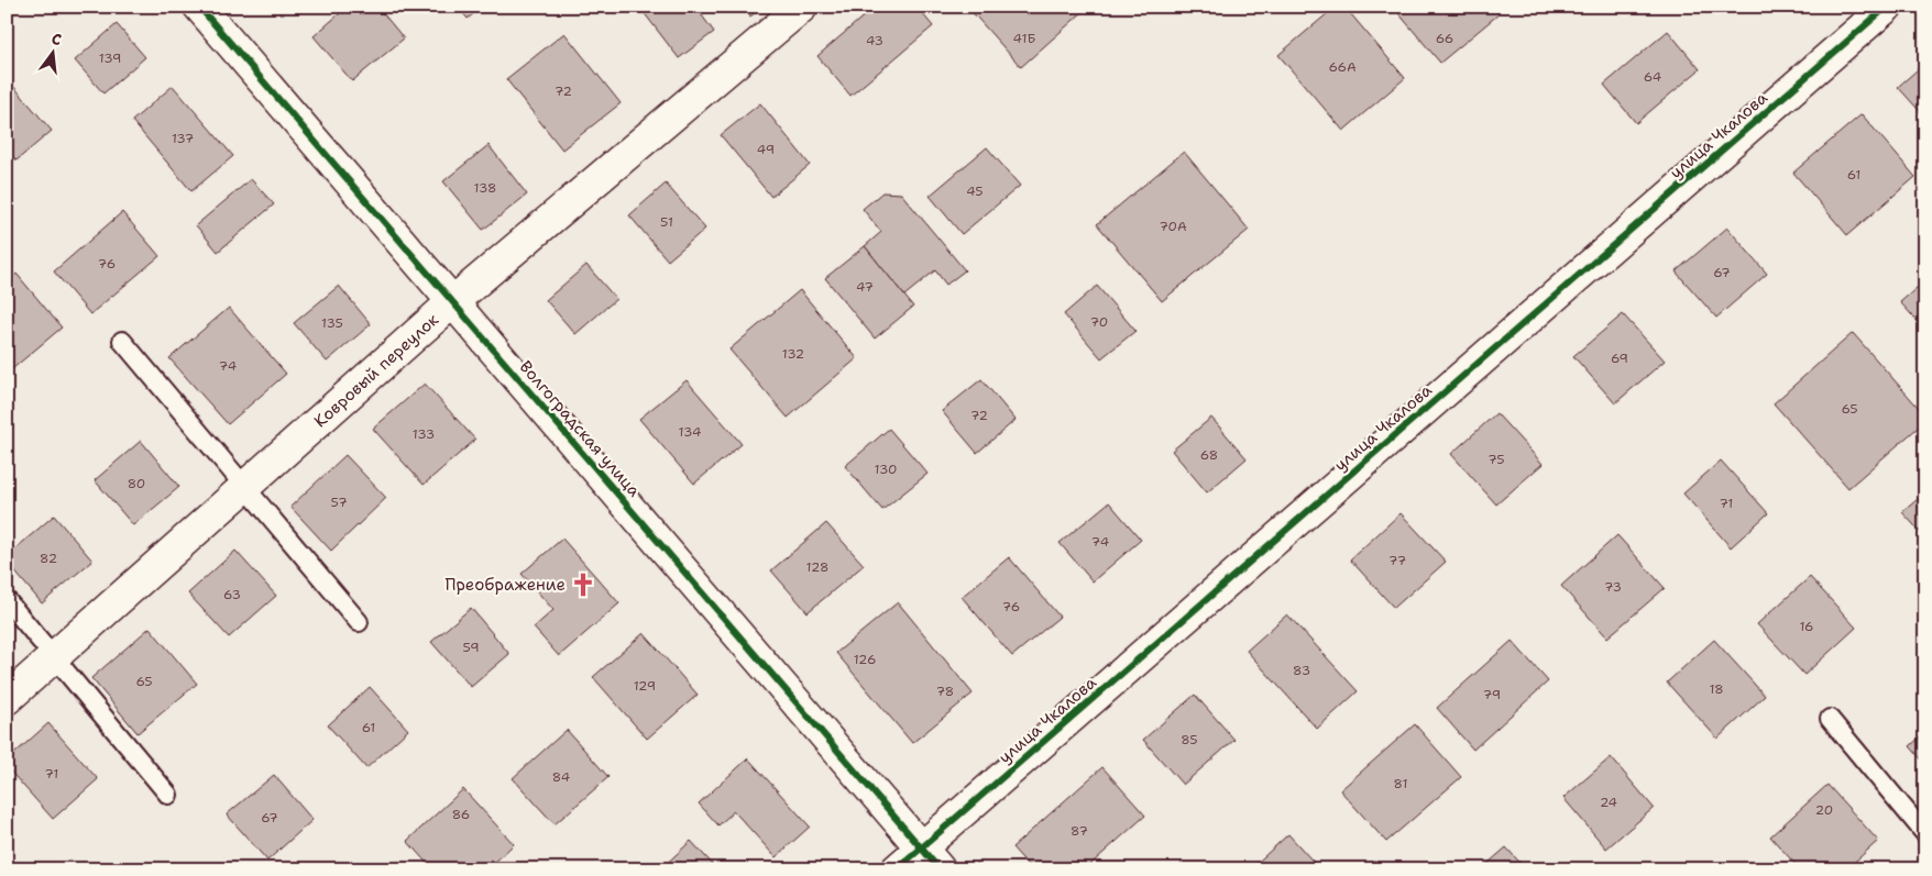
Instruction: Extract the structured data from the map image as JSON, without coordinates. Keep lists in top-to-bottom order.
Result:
{
  "streets": {
    "street": ["улица Чкалова", "Ковровый переулок", "Волгоградская улица"]
  },
  "crossings": [
    ["улица Чкалова", "Волгоградская улица"],
    ["Ковровый переулок", "Волгоградская улица"]
  ],
  "places": {
    "church": ["Преображение"]
  },
  "house_numbers": [
    "41Б",
    "66",
    "43",
    "139",
    "66А",
    "64",
    "72",
    "137",
    "49",
    "61",
    "138",
    "45",
    "51",
    "70А",
    "76",
    "67",
    "47",
    "70",
    "135",
    "132",
    "69",
    "74",
    "65",
    "72",
    "134",
    "133",
    "68",
    "75",
    "130",
    "80",
    "57",
    "71",
    "74",
    "82",
    "77",
    "128",
    "73",
    "63",
    "76",
    "16",
    "59",
    "126",
    "83",
    "65",
    "129",
    "18",
    "78",
    "79",
    "61",
    "85",
    "71",
    "84",
    "81",
    "24",
    "20",
    "86",
    "67",
    "87"
  ],
  "north": "top"
}
